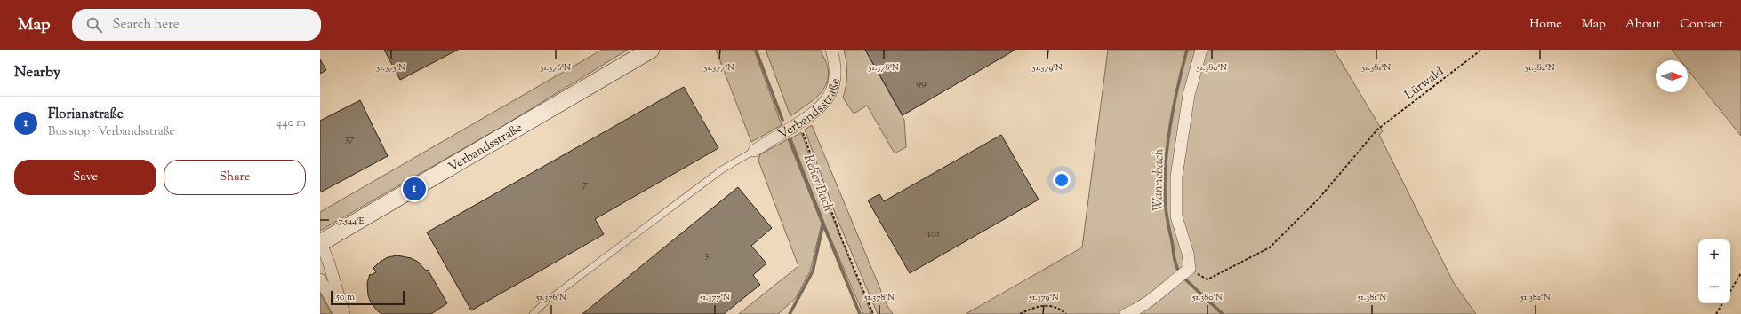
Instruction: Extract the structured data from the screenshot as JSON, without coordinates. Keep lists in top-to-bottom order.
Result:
{
  "streets": {
    "main road": ["Verbandsstraße"],
    "path": ["Lürwald"]
  },
  "water": ["Wannebach", "Reher Bach"],
  "house_numbers": [
    "99",
    "37",
    "7",
    "101",
    "3"
  ],
  "scale_bar": "50 m",
  "north": "right",
  "page": {
    "header": "Map",
    "search": "Search here",
    "nav": [
      "Home",
      "Map",
      "About",
      "Contact"
    ],
    "heading": "Nearby",
    "list": [
      {
        "mark": "1",
        "name": "Florianstraße",
        "note": "Bus stop · Verbandsstraße",
        "value": "440 m"
      }
    ],
    "buttons": ["Save", "Share"],
    "pins": "1",
    "map_buttons": ["+", "−"],
    "scale": "50 m"
  },
  "coordinates": [
    "51.375°N",
    "51.376°N",
    "51.377°N",
    "51.378°N",
    "51.379°N",
    "51.380°N",
    "51.381°N",
    "51.382°N",
    "7.544°E"
  ]
}
